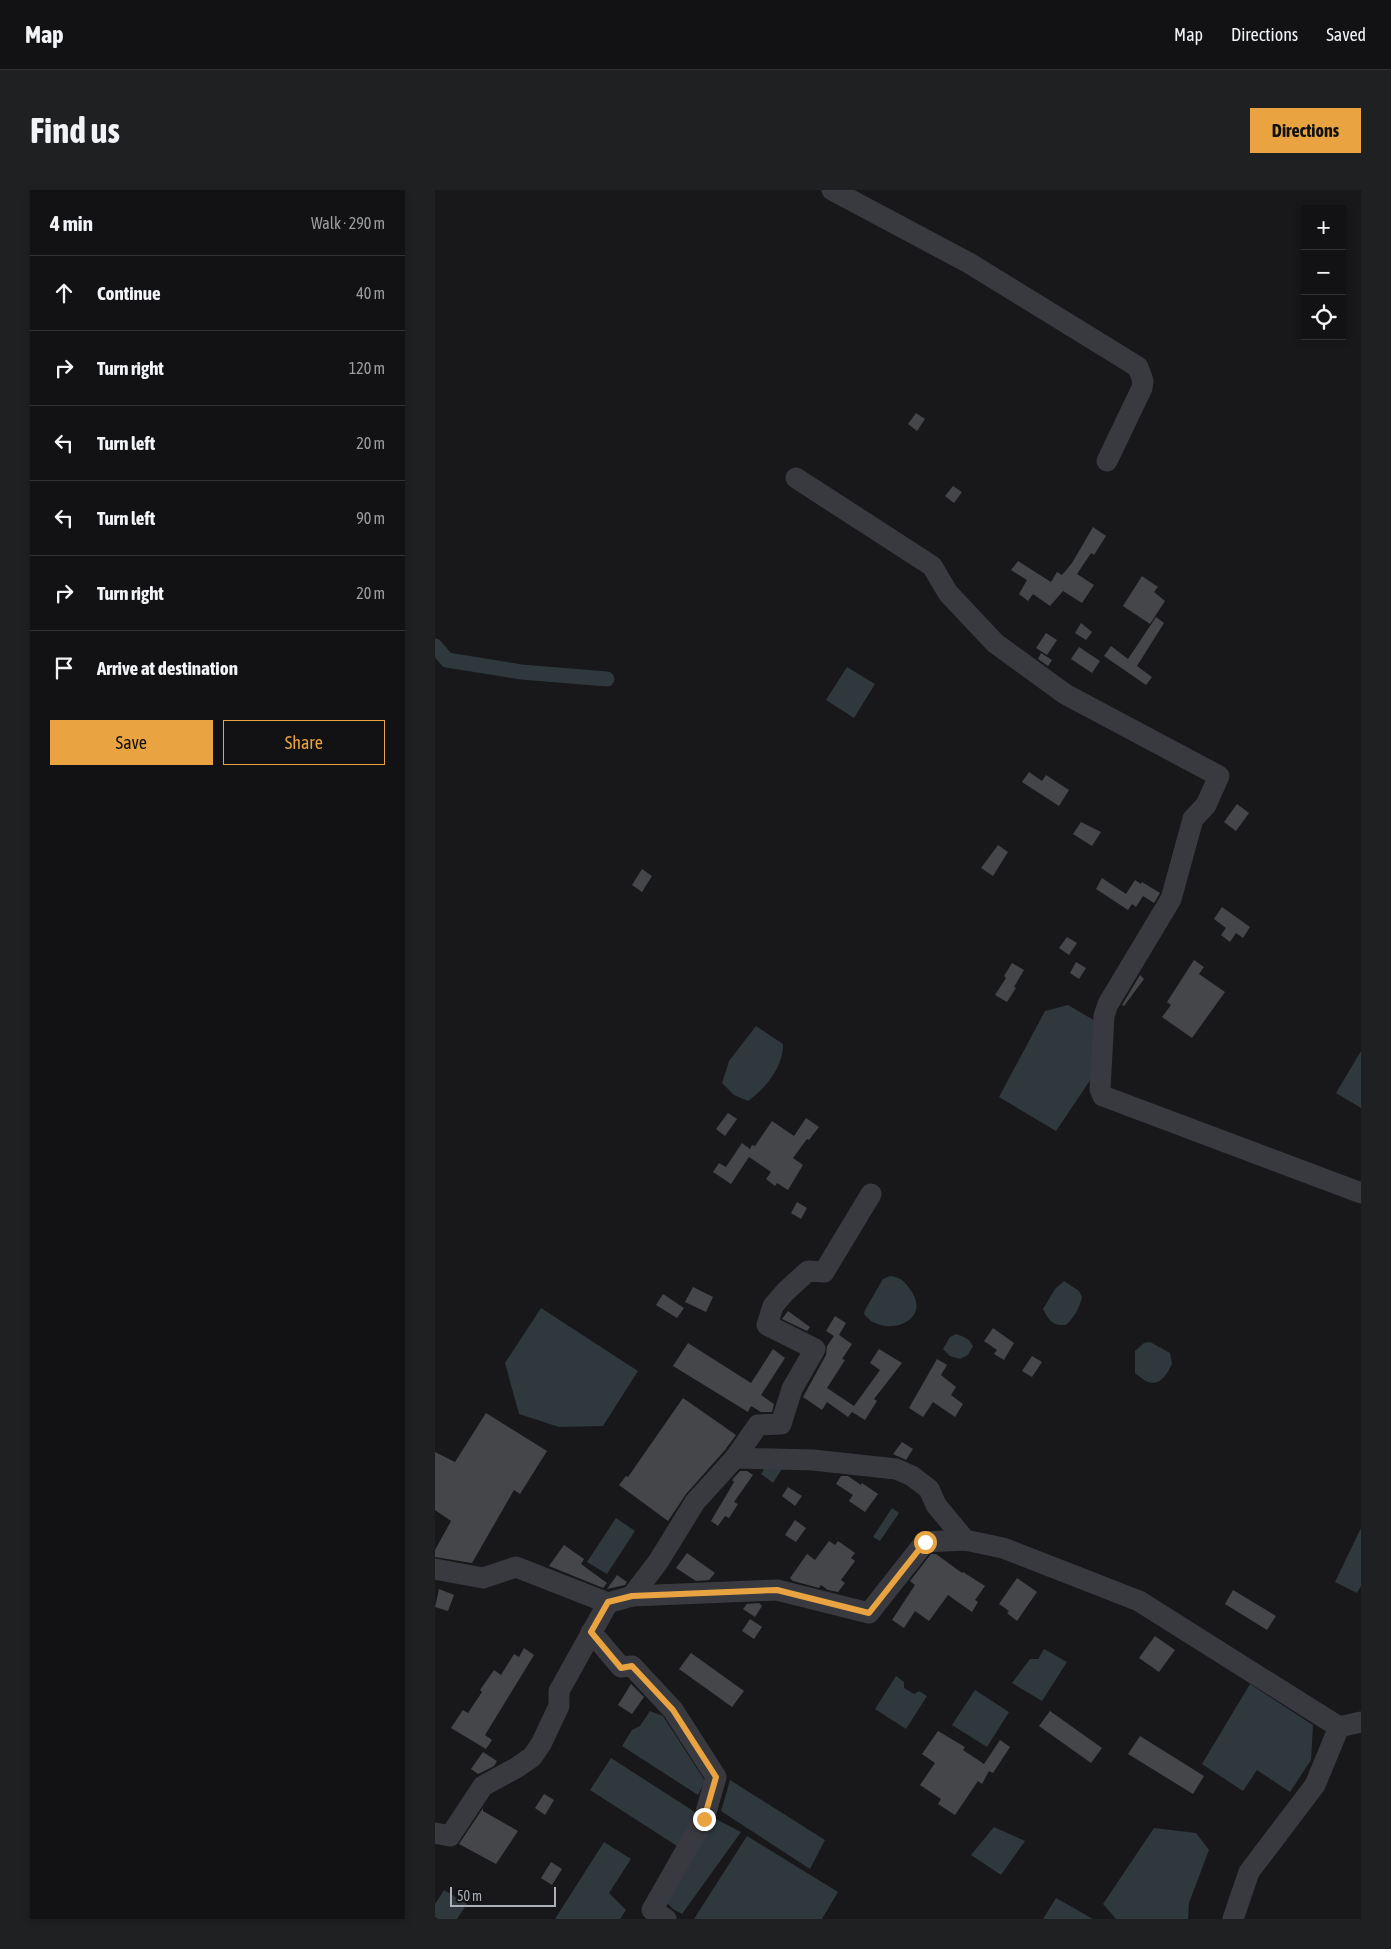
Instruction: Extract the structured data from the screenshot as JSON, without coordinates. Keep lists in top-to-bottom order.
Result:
{
  "scale_bar": "50 m",
  "page": {
    "header": "Map",
    "nav": ["Map", "Directions", "Saved"],
    "buttons": [
      "Directions",
      ["Save", "Share"]
    ],
    "title": "Find us",
    "heading": ["4 min", "Walk · 290 m"],
    "map_buttons": ["+", "−"],
    "list": [
      ["Continue", "40 m"],
      ["Turn right", "120 m"],
      ["Turn left", "20 m"],
      ["Turn left", "90 m"],
      ["Turn right", "20 m"],
      "Arrive at destination"
    ],
    "scale": "50 m"
  }
}
